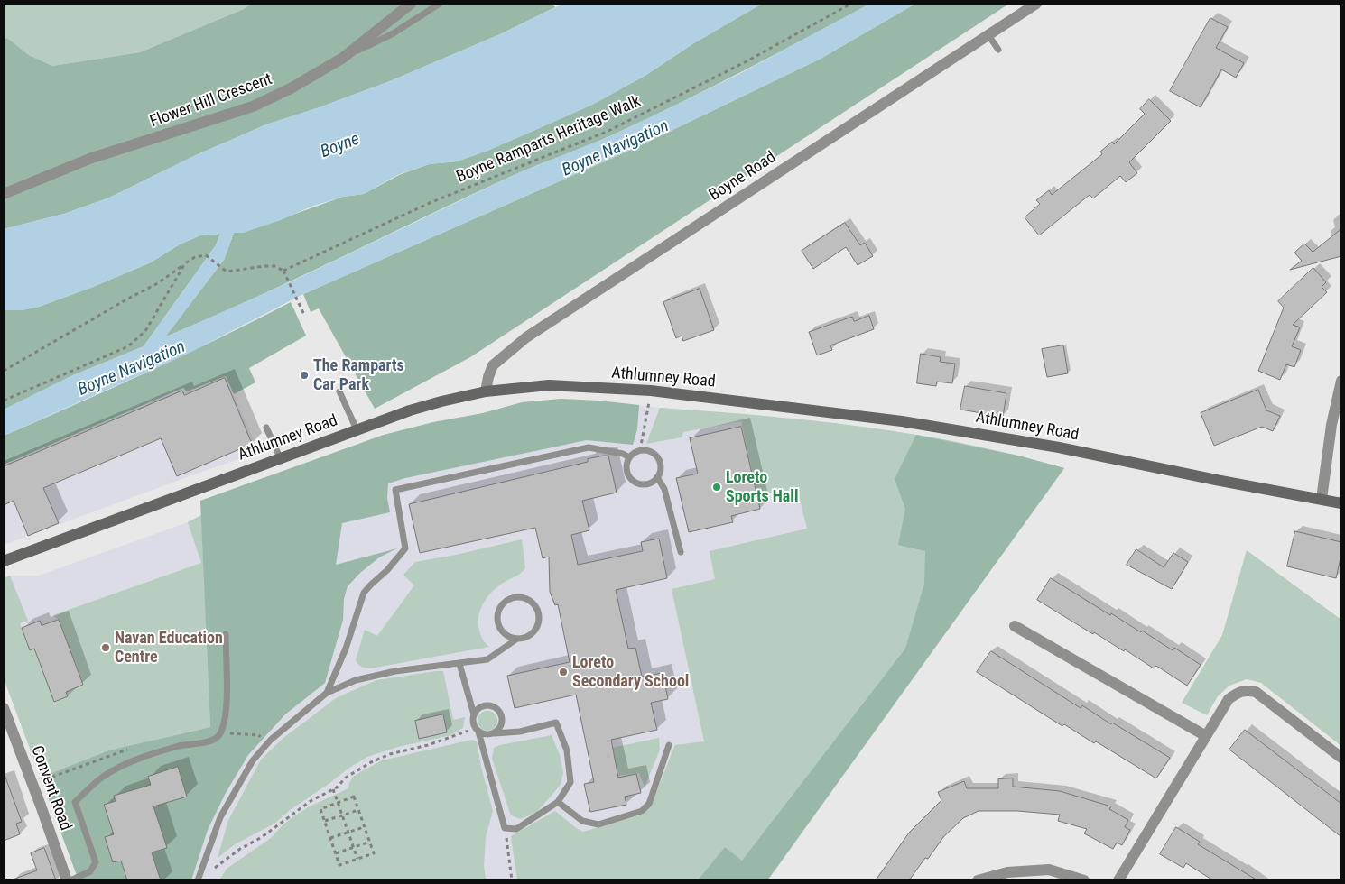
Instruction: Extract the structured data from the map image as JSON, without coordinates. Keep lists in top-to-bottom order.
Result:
{
  "streets": {
    "main road": ["Athlumney Road"],
    "street": ["Flower Hill Crescent", "Boyne Road", "Convent Road"],
    "path": ["Boyne Ramparts Heritage Walk"]
  },
  "crossings": [
    ["Boyne Road", "Athlumney Road"]
  ],
  "water": ["Boyne", "Boyne Navigation"],
  "places": [
    "The Ramparts Car Park",
    "Loreto Sports Hall",
    "Navan Education Centre",
    "Loreto Secondary School"
  ]
}
